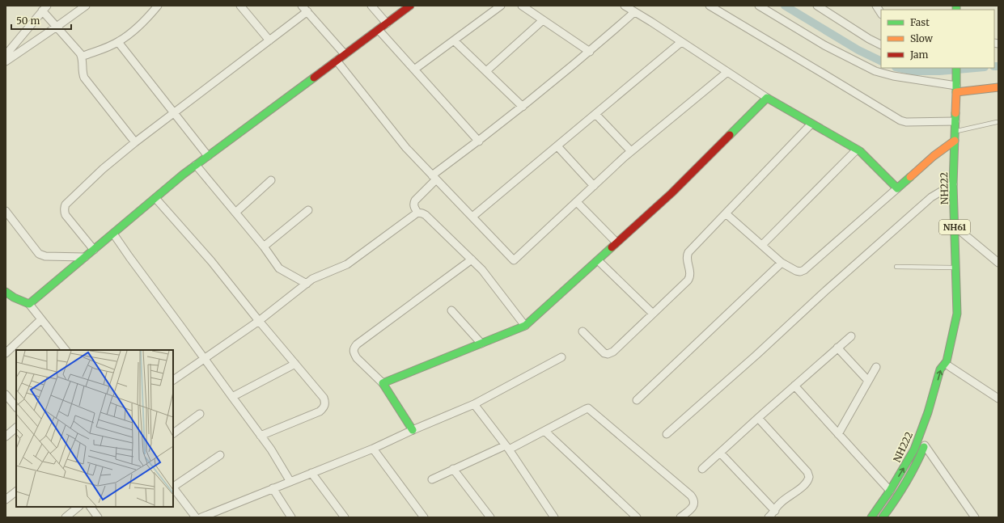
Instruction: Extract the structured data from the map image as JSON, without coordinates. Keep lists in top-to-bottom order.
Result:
{
  "streets": {
    "main road": ["NH222", "NH61"]
  },
  "legend": ["Fast", "Slow", "Jam"],
  "scale_bar": "50 m"
}
